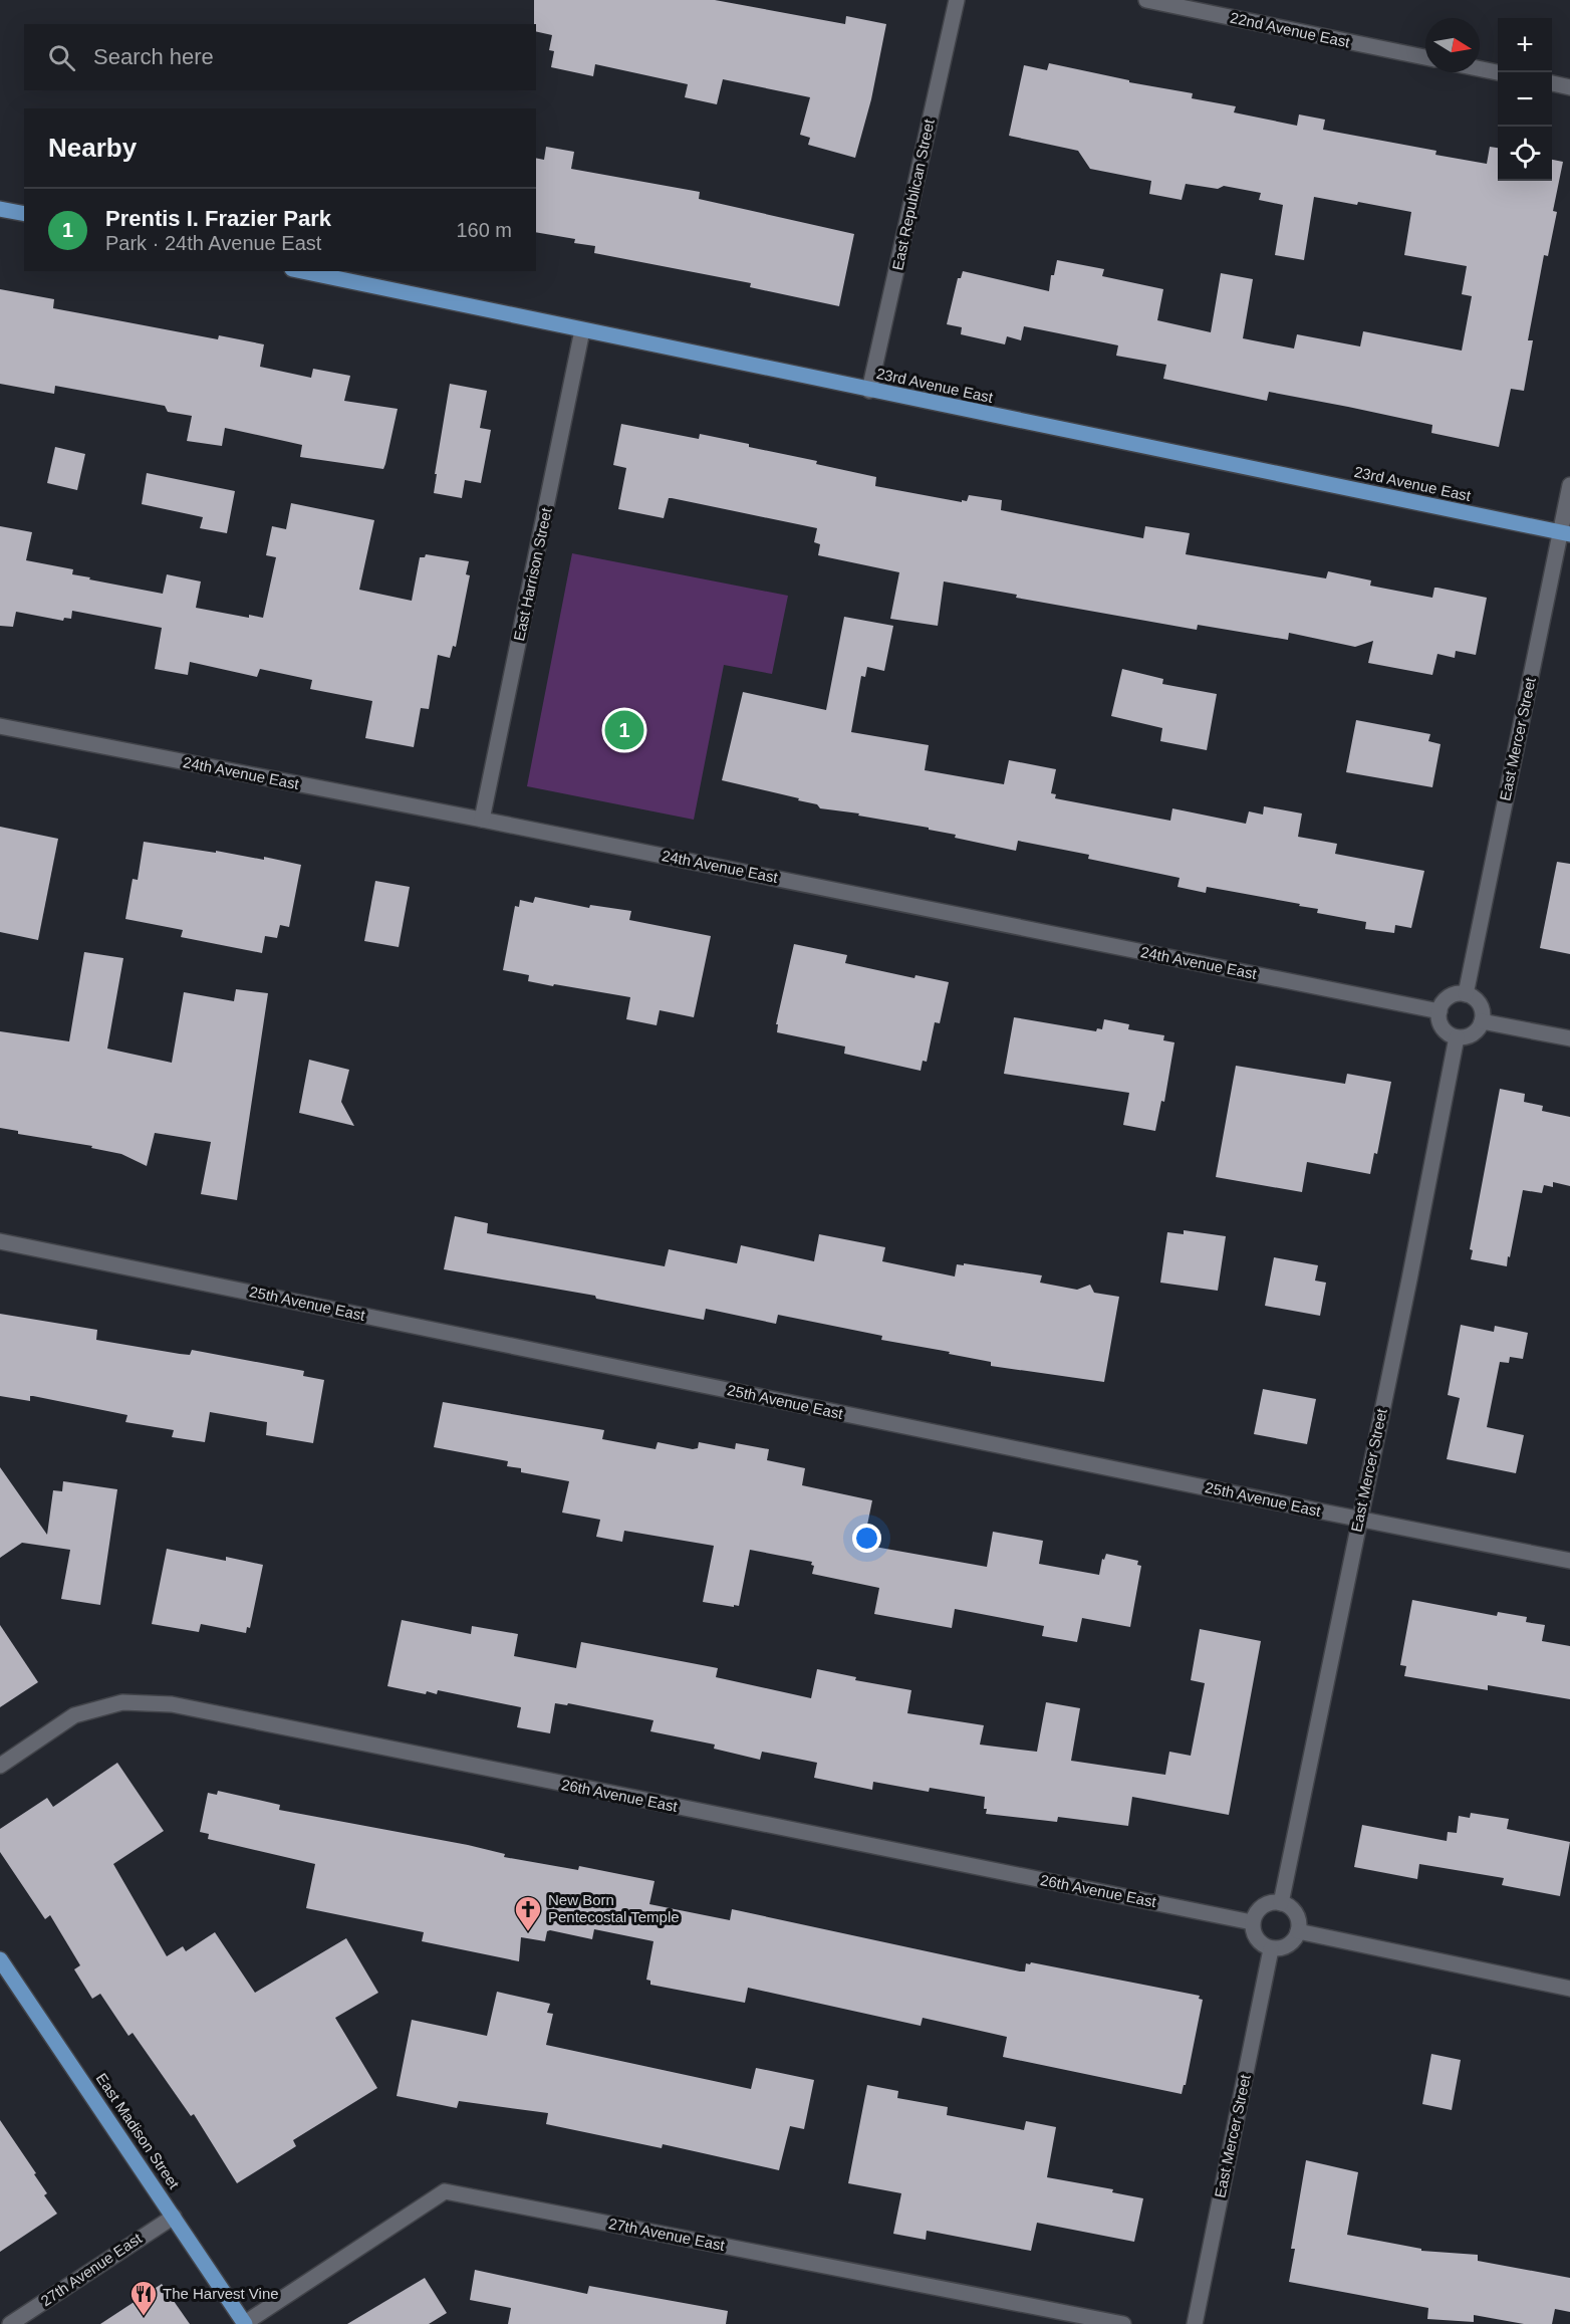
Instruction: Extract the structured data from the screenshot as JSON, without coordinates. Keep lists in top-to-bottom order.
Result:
{
  "streets": {
    "main road": ["23rd Avenue East", "East Madison Street"],
    "street": [
      "22nd Avenue East",
      "East Republican Street",
      "East Harrison Street",
      "East Mercer Street",
      "24th Avenue East",
      "25th Avenue East",
      "26th Avenue East",
      "27th Avenue East"
    ]
  },
  "crossings": [
    ["East Republican Street", "23rd Avenue East"],
    ["23rd Avenue East", "East Harrison Street"],
    ["23rd Avenue East", "East Mercer Street"],
    ["East Harrison Street", "24th Avenue East"],
    ["East Mercer Street", "24th Avenue East"],
    ["East Mercer Street", "25th Avenue East"],
    ["East Mercer Street", "26th Avenue East"],
    ["East Madison Street", "27th Avenue East"]
  ],
  "places": {
    "church": ["New Born Pentecostal Temple"],
    "restaurant": ["The Harvest Vine"]
  },
  "north": "right",
  "page": {
    "map_buttons": ["+", "−"],
    "search": "Search here",
    "heading": "Nearby",
    "list": [
      {
        "mark": "1",
        "name": "Prentis I. Frazier Park",
        "note": "Park · 24th Avenue East",
        "value": "160 m"
      }
    ],
    "pins": "1"
  }
}
